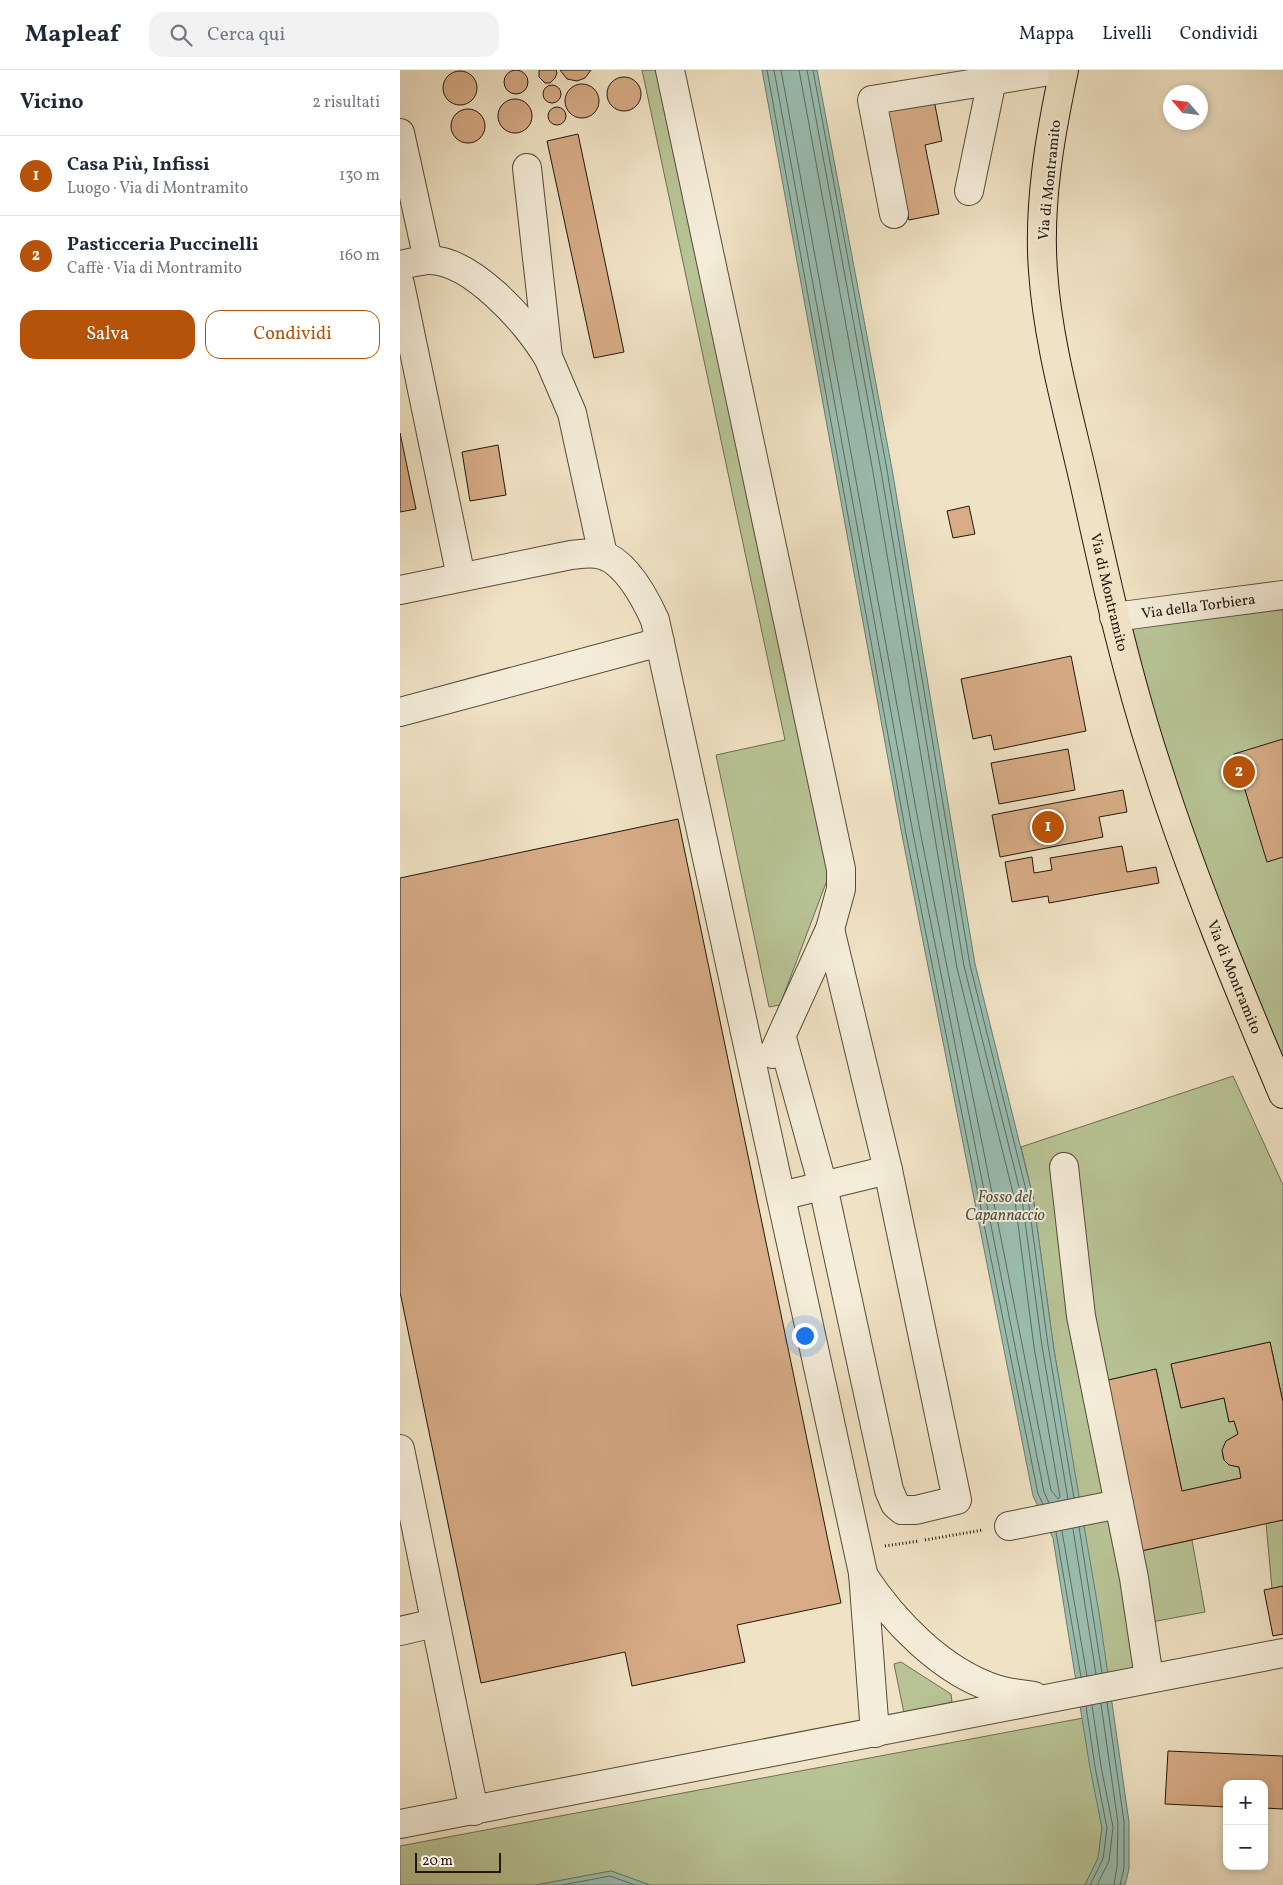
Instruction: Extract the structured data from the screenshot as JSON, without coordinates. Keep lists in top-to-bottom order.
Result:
{
  "streets": {
    "main road": ["Via di Montramito"],
    "street": ["Via della Torbiera"]
  },
  "crossings": [
    ["Via di Montramito", "Via della Torbiera"]
  ],
  "water": ["Fosso del Capannaccio"],
  "scale_bar": "20 m",
  "north": "top left",
  "page": {
    "header": "Mapleaf",
    "search": "Cerca qui",
    "nav": ["Mappa", "Livelli", "Condividi"],
    "heading": ["Vicino", "2 risultati"],
    "list": [
      {
        "mark": "1",
        "name": "Casa Più, Infissi",
        "note": "Luogo · Via di Montramito",
        "value": "130 m"
      },
      {
        "mark": "2",
        "name": "Pasticceria Puccinelli",
        "note": "Caffè · Via di Montramito",
        "value": "160 m"
      }
    ],
    "buttons": ["Salva", "Condividi"],
    "pins": ["2", "1"],
    "map_buttons": ["+", "−"],
    "scale": "20 m"
  }
}
